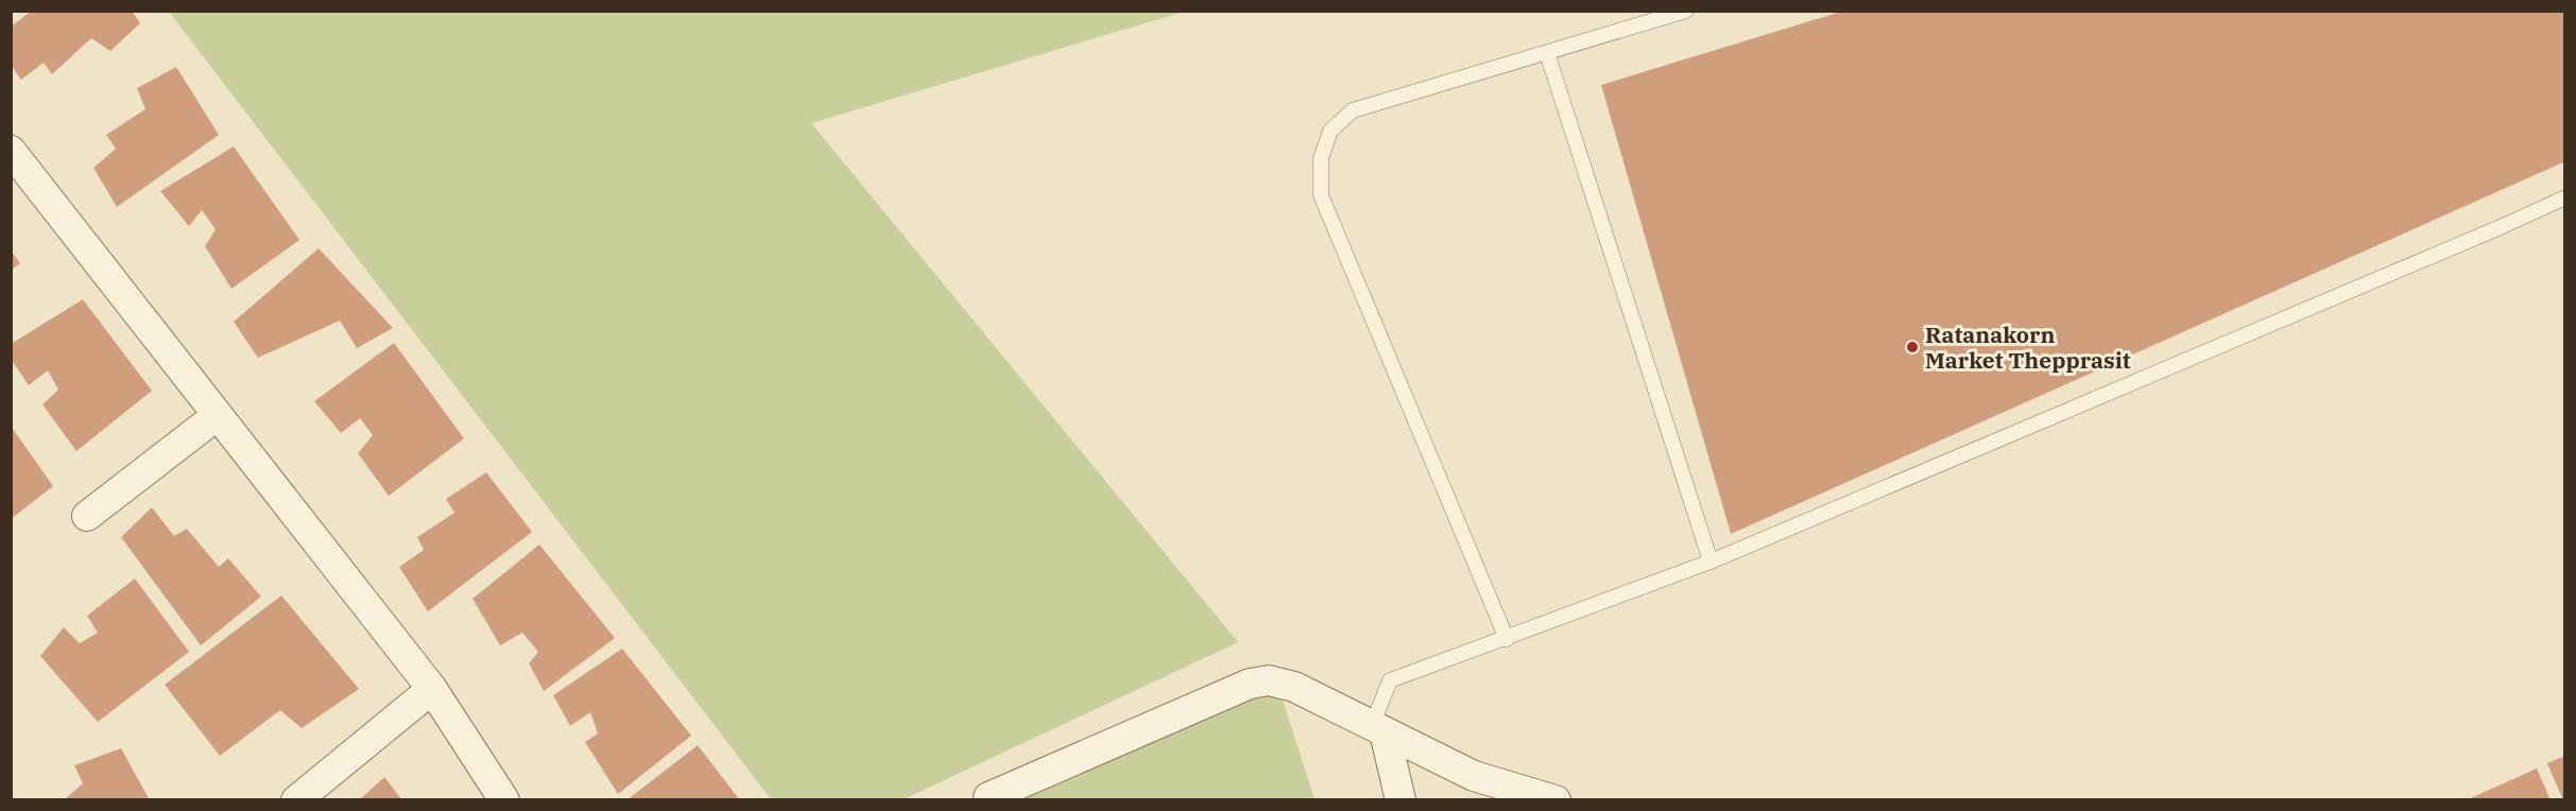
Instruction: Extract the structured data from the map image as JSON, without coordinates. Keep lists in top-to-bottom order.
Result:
{
  "places": ["Ratanakorn Market Thepprasit"]
}
